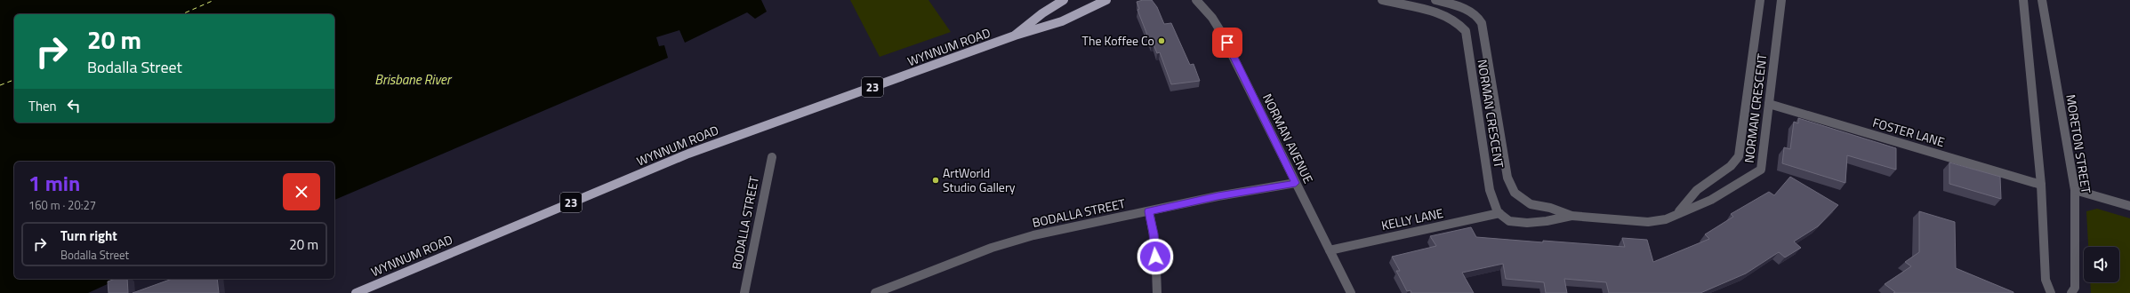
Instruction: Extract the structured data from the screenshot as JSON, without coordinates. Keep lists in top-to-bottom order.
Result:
{
  "streets": {
    "main road": ["WYNNUM ROAD", "23"],
    "street": [
      "NORMAN CRESCENT",
      "FOSTER LANE",
      "NORMAN AVENUE",
      "MORETON STREET",
      "BODALLA STREET",
      "KELLY LANE"
    ]
  },
  "crossings": [
    ["NORMAN CRESCENT", "FOSTER LANE"],
    ["NORMAN CRESCENT", "KELLY LANE"],
    ["NORMAN AVENUE", "BODALLA STREET"],
    ["NORMAN AVENUE", "KELLY LANE"]
  ],
  "water": ["Brisbane River"],
  "places": ["The Koffee Co", "ArtWorld Studio Gallery"],
  "page": {
    "turn": ["20 m", "Bodalla Street"],
    "then": "Then",
    "heading": ["1 min", "160 m · 20:27"],
    "list": [
      {
        "name": "Turn right",
        "note": "Bodalla Street",
        "value": "20 m"
      }
    ]
  }
}
